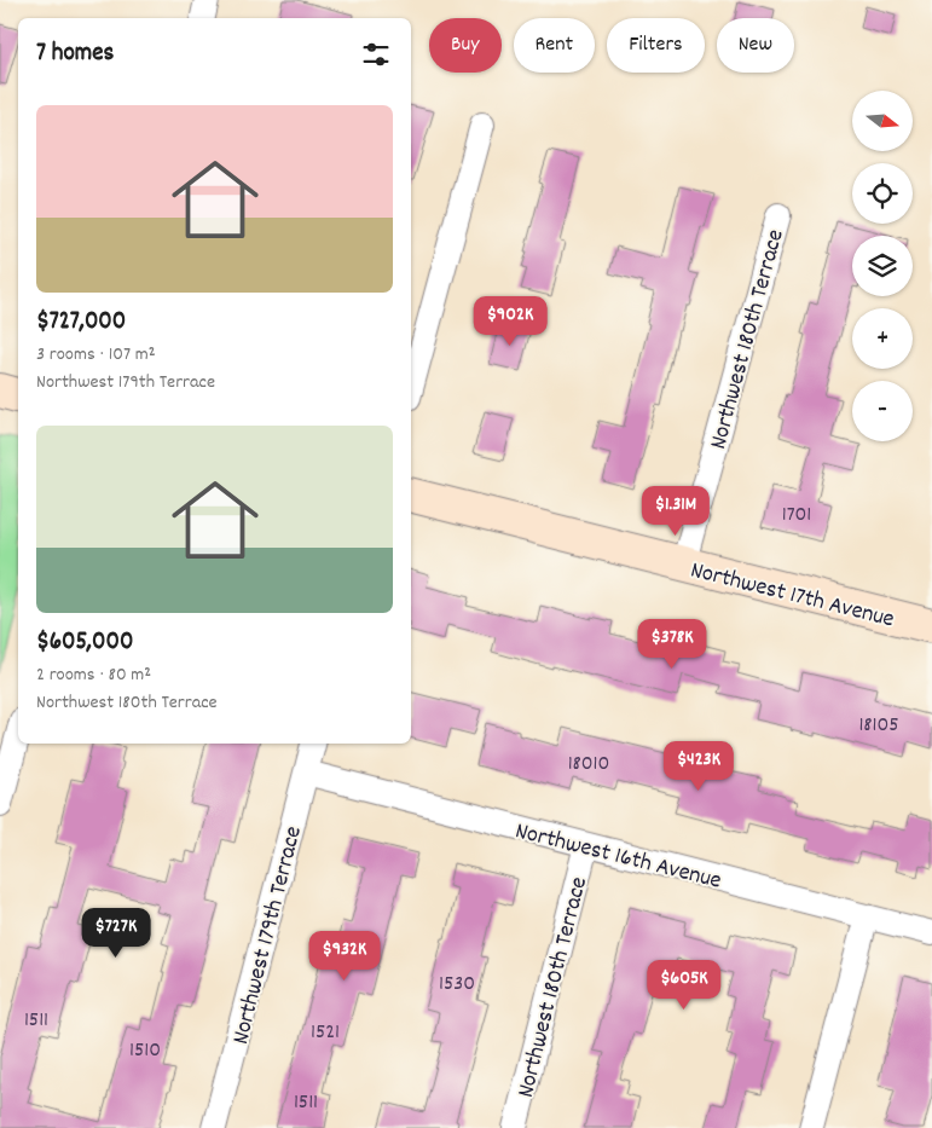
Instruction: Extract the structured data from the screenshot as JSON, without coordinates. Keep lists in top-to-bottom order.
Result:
{
  "streets": {
    "street": [
      "Northwest 180th Terrace",
      "Northwest 17th Avenue",
      "Northwest 16th Avenue",
      "Northwest 179th Terrace"
    ]
  },
  "crossings": [
    ["Northwest 180th Terrace", "Northwest 17th Avenue"],
    ["Northwest 180th Terrace", "Northwest 16th Avenue"],
    ["Northwest 16th Avenue", "Northwest 179th Terrace"]
  ],
  "house_numbers": [
    "1701",
    "18105",
    "18010",
    "1530",
    "1511",
    "1521",
    "1510",
    "1511"
  ],
  "north": "right",
  "page": {
    "chip": [
      "Buy",
      "Rent",
      "Filters",
      "New"
    ],
    "heading": "7 homes",
    "map_buttons": ["+", "−"],
    "list": [
      {
        "name": "$727,000",
        "note": "3 rooms · 107 m² · Northwest 179th Terrace"
      },
      {
        "name": "$605,000",
        "note": "2 rooms · 80 m² · Northwest 180th Terrace"
      }
    ],
    "price": [
      "$902K",
      "$1.31M",
      "$378K",
      "$423K",
      "$727K",
      "$932K",
      "$605K"
    ]
  }
}
